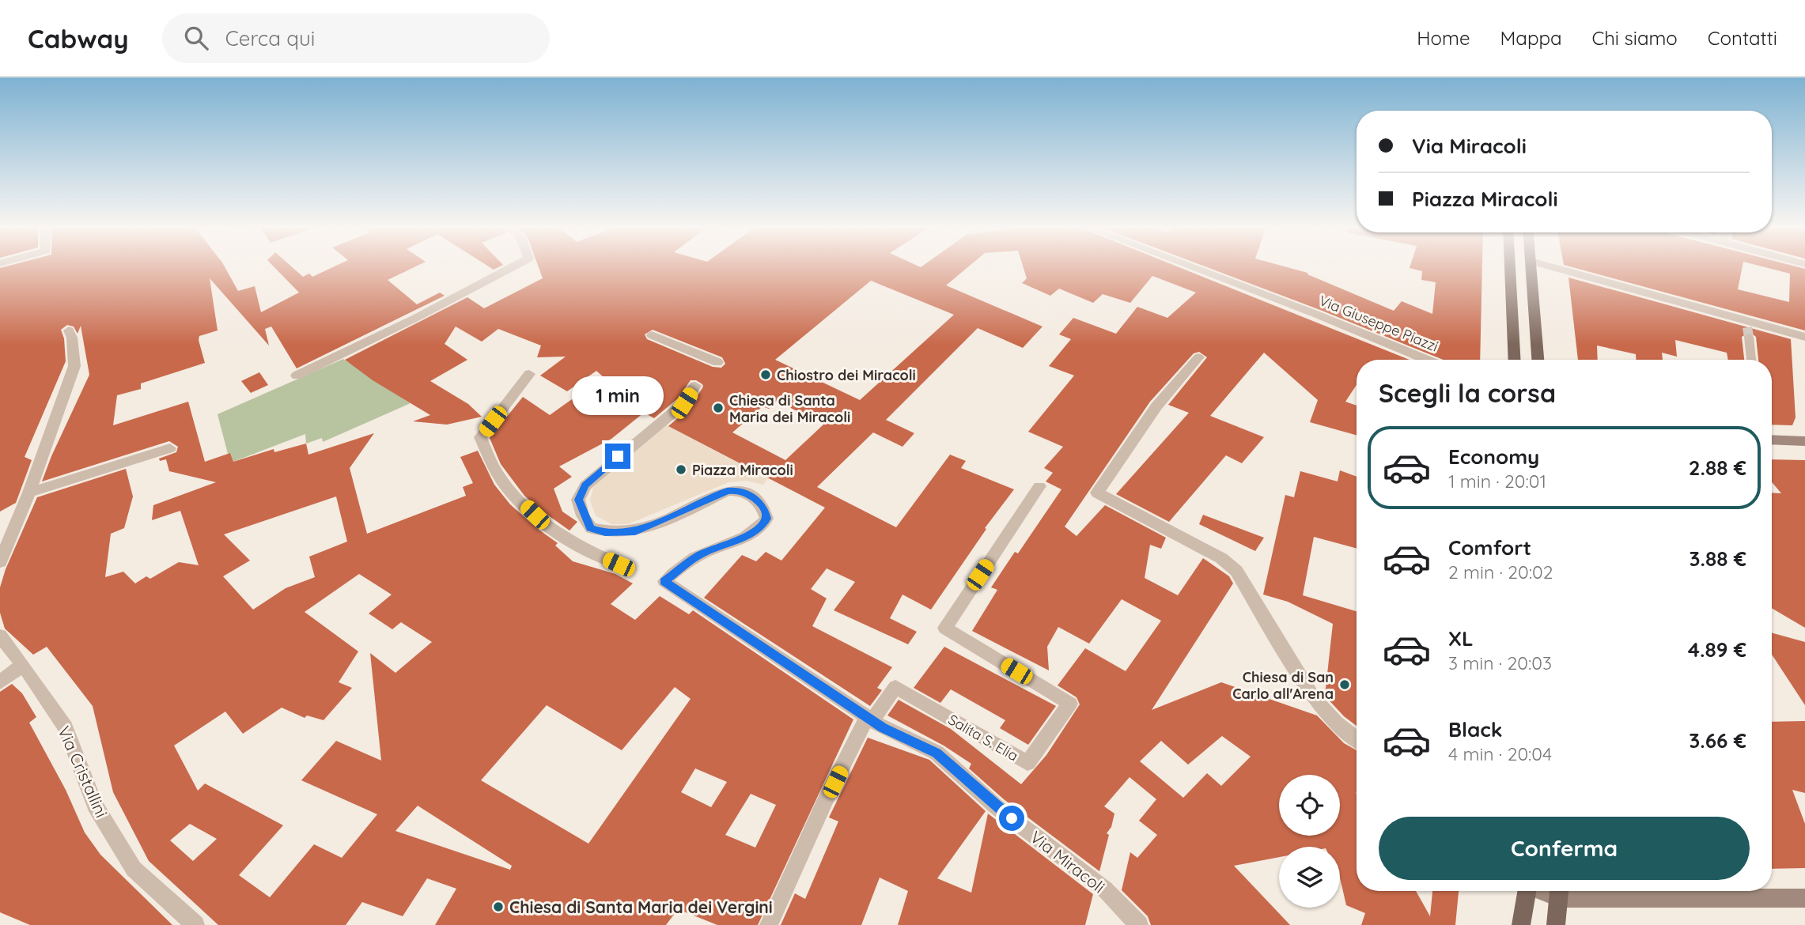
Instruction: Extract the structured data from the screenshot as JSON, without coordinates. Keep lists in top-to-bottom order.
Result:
{
  "streets": {
    "street": [
      "Via Giuseppe Piazzi",
      "Salita S. Elia",
      "Via Cristallini",
      "Via Miracoli"
    ]
  },
  "crossings": [
    ["Salita S. Elia", "Via Miracoli"]
  ],
  "places": [
    "Chiostro dei Miracoli",
    "Chiesa di Santa Maria dei Miracoli",
    "Piazza Miracoli",
    "Chiesa di San Carlo all'Arena",
    "Chiesa di Santa Maria dei Vergini"
  ],
  "page": {
    "header": "Cabway",
    "search": "Cerca qui",
    "nav": [
      "Home",
      "Mappa",
      "Chi siamo",
      "Contatti"
    ],
    "banner": ["Via Miracoli", "Piazza Miracoli"],
    "heading": "Scegli la corsa",
    "bubble": "1 min",
    "list": [
      {
        "name": "Economy",
        "note": "1 min · 20:01",
        "value": "2.88 €"
      },
      {
        "name": "Comfort",
        "note": "2 min · 20:02",
        "value": "3.88 €"
      },
      {
        "name": "XL",
        "note": "3 min · 20:03",
        "value": "4.89 €"
      },
      {
        "name": "Black",
        "note": "4 min · 20:04",
        "value": "3.66 €"
      }
    ],
    "buttons": "Conferma"
  }
}
